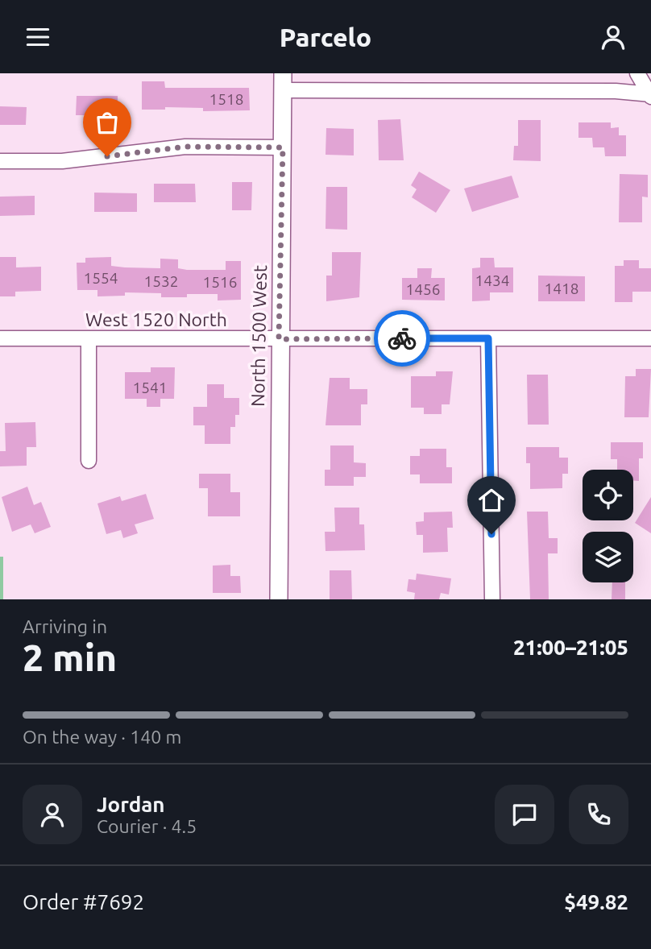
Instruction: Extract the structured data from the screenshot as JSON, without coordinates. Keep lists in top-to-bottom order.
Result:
{
  "streets": {
    "street": ["West 1520 North", "North 1500 West"]
  },
  "crossings": [
    ["West 1520 North", "North 1500 West"]
  ],
  "house_numbers": [
    "1518",
    "1554",
    "1434",
    "1532",
    "1516",
    "1418",
    "1456",
    "1541"
  ],
  "page": {
    "header": "Parcelo",
    "heading": ["2 min", "Arriving in", "21:00–21:05"],
    "panel": [
      "Jordan",
      "Courier · 4.5",
      "Order #7692",
      "$49.82"
    ],
    "bar": "On the way · 140 m"
  }
}
